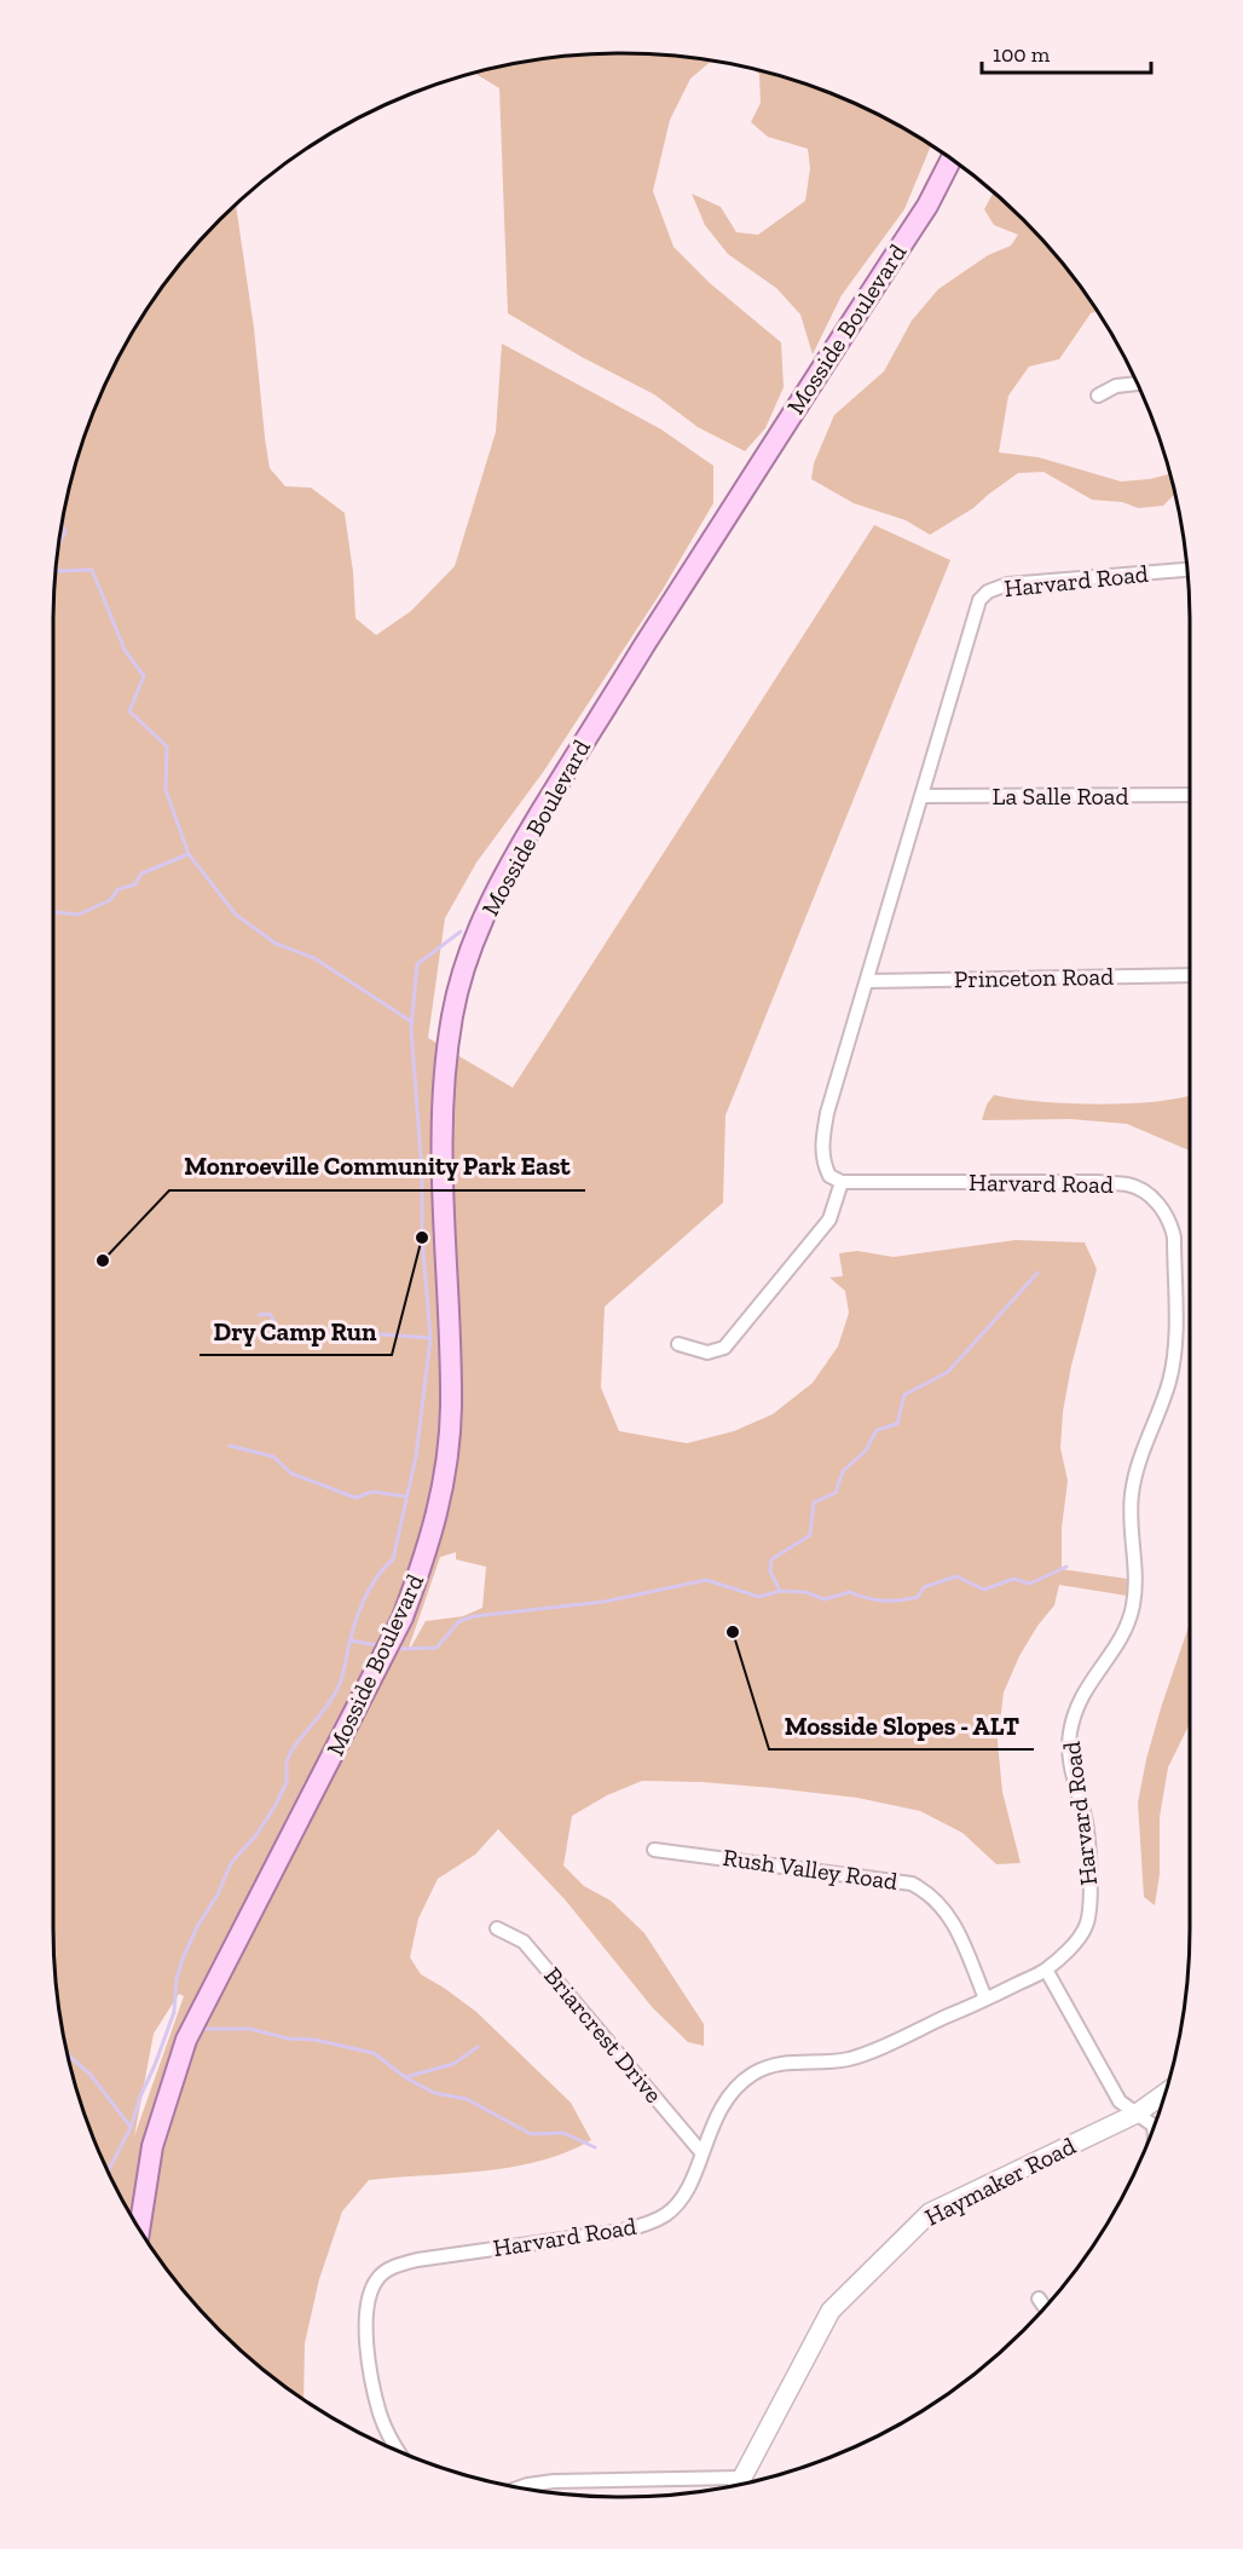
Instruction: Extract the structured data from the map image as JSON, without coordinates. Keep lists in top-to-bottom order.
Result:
{
  "streets": {
    "main road": ["Mosside Boulevard", "Haymaker Road"],
    "street": [
      "Harvard Road",
      "La Salle Road",
      "Princeton Road",
      "Rush Valley Road",
      "Briarcrest Drive"
    ]
  },
  "crossings": [
    ["Harvard Road", "La Salle Road"],
    ["Harvard Road", "Princeton Road"],
    ["Harvard Road", "Rush Valley Road"],
    ["Harvard Road", "Briarcrest Drive"]
  ],
  "places": ["Dry Camp Run", "Monroeville Community Park East", "Mosside Slopes - ALT"],
  "scale_bar": "100 m"
}
